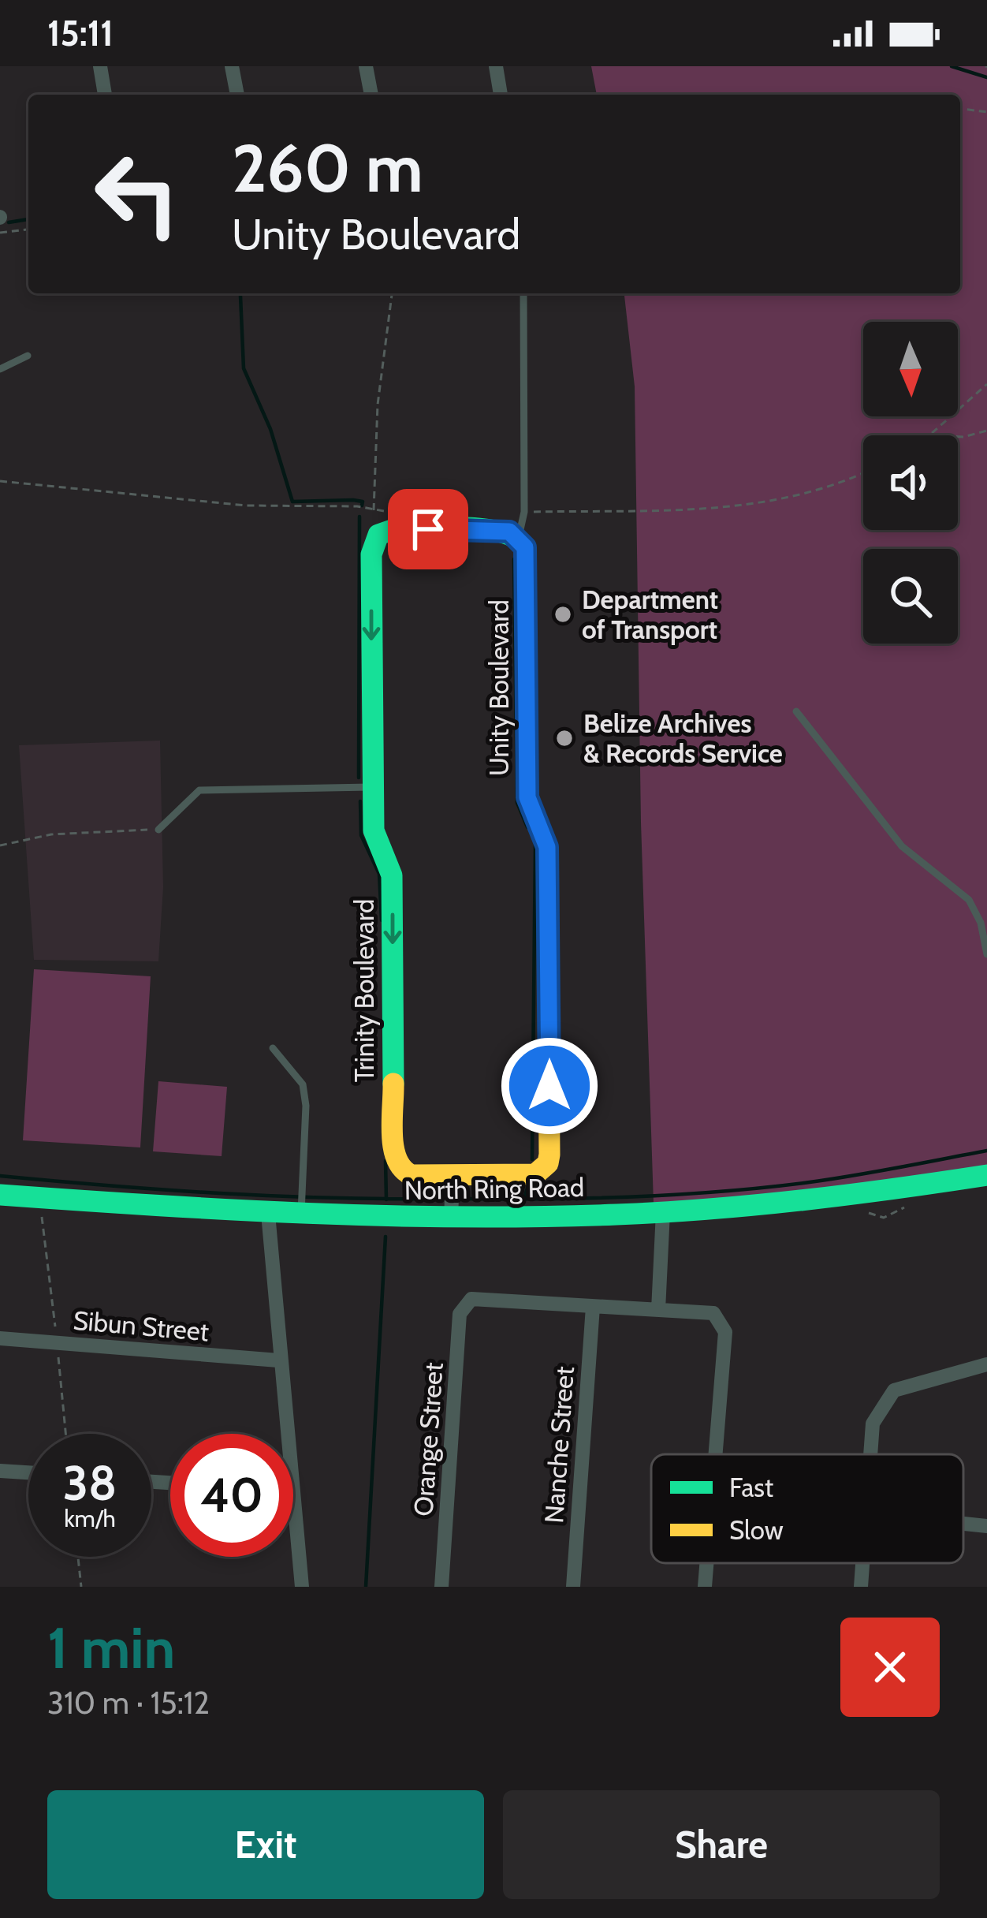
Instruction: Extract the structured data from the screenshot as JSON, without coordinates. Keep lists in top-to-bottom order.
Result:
{
  "streets": {
    "street": [
      "Unity Boulevard",
      "Trinity Boulevard",
      "North Ring Road",
      "Sibun Street",
      "Orange Street",
      "Nanche Street"
    ]
  },
  "crossings": [
    ["Unity Boulevard", "Trinity Boulevard"],
    ["Orange Street", "Nanche Street"]
  ],
  "places": ["Department of Transport", "Belize Archives & Records Service"],
  "legend": ["Fast", "Slow"],
  "north": "bottom",
  "page": {
    "status": "15:11",
    "turn": ["260 m", "Unity Boulevard"],
    "speed": "38 km/h",
    "limit": "40",
    "heading": ["1 min", "310 m · 15:12"],
    "buttons": ["Exit", "Share"]
  }
}
